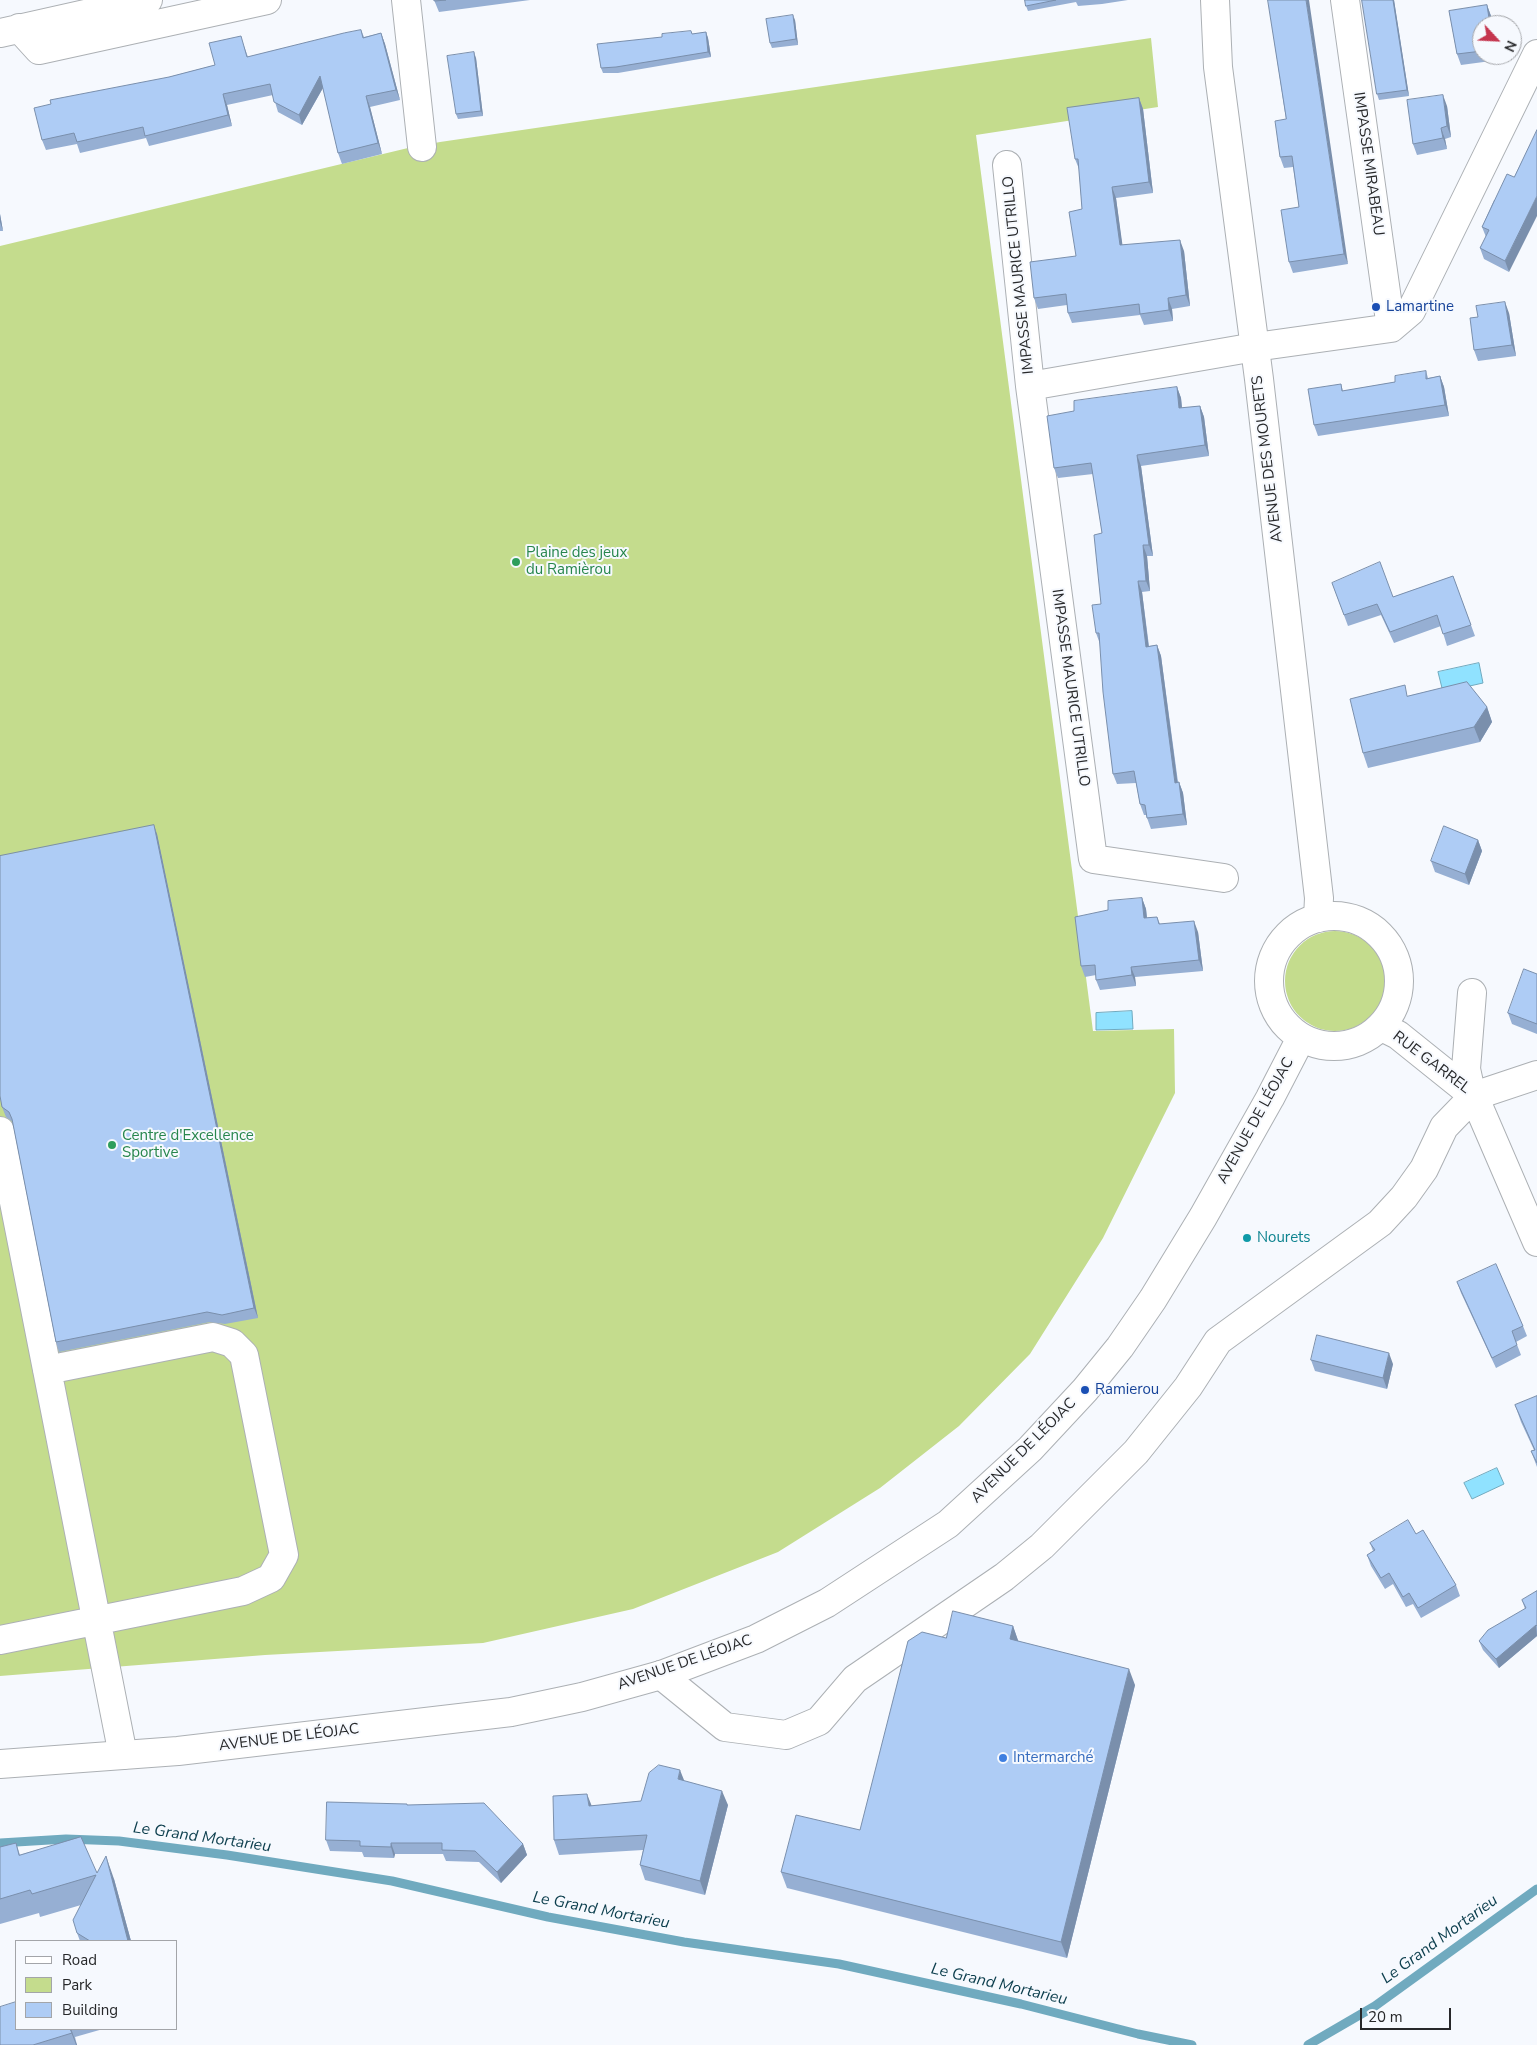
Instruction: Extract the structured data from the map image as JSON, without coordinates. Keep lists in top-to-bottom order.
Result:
{
  "streets": {
    "main road": [
      "IMPASSE MIRABEAU",
      "IMPASSE MAURICE UTRILLO",
      "AVENUE DES MOURETS",
      "RUE GARREL",
      "AVENUE DE LÉOJAC"
    ]
  },
  "crossings": [
    ["IMPASSE MIRABEAU", "IMPASSE MAURICE UTRILLO"],
    ["IMPASSE MAURICE UTRILLO", "AVENUE DES MOURETS"],
    ["AVENUE DES MOURETS", "RUE GARREL"],
    ["AVENUE DES MOURETS", "AVENUE DE LÉOJAC"],
    ["RUE GARREL", "AVENUE DE LÉOJAC"]
  ],
  "water": ["Le Grand Mortarieu"],
  "places": [
    "Lamartine",
    "Plaine des jeux du Ramièrou",
    "Centre d'Excellence Sportive",
    "Nourets",
    "Ramierou",
    "Intermarché"
  ],
  "legend": ["Road", "Park", "Building"],
  "scale_bar": "20 m",
  "north": "bottom right"
}
